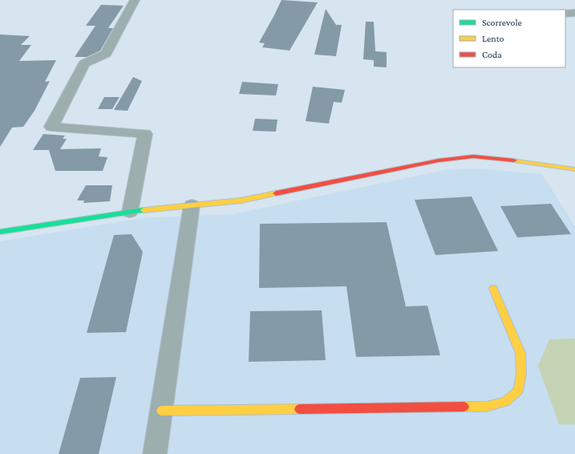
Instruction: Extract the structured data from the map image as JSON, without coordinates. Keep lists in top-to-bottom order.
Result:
{
  "legend": ["Scorrevole", "Lento", "Coda"]
}
